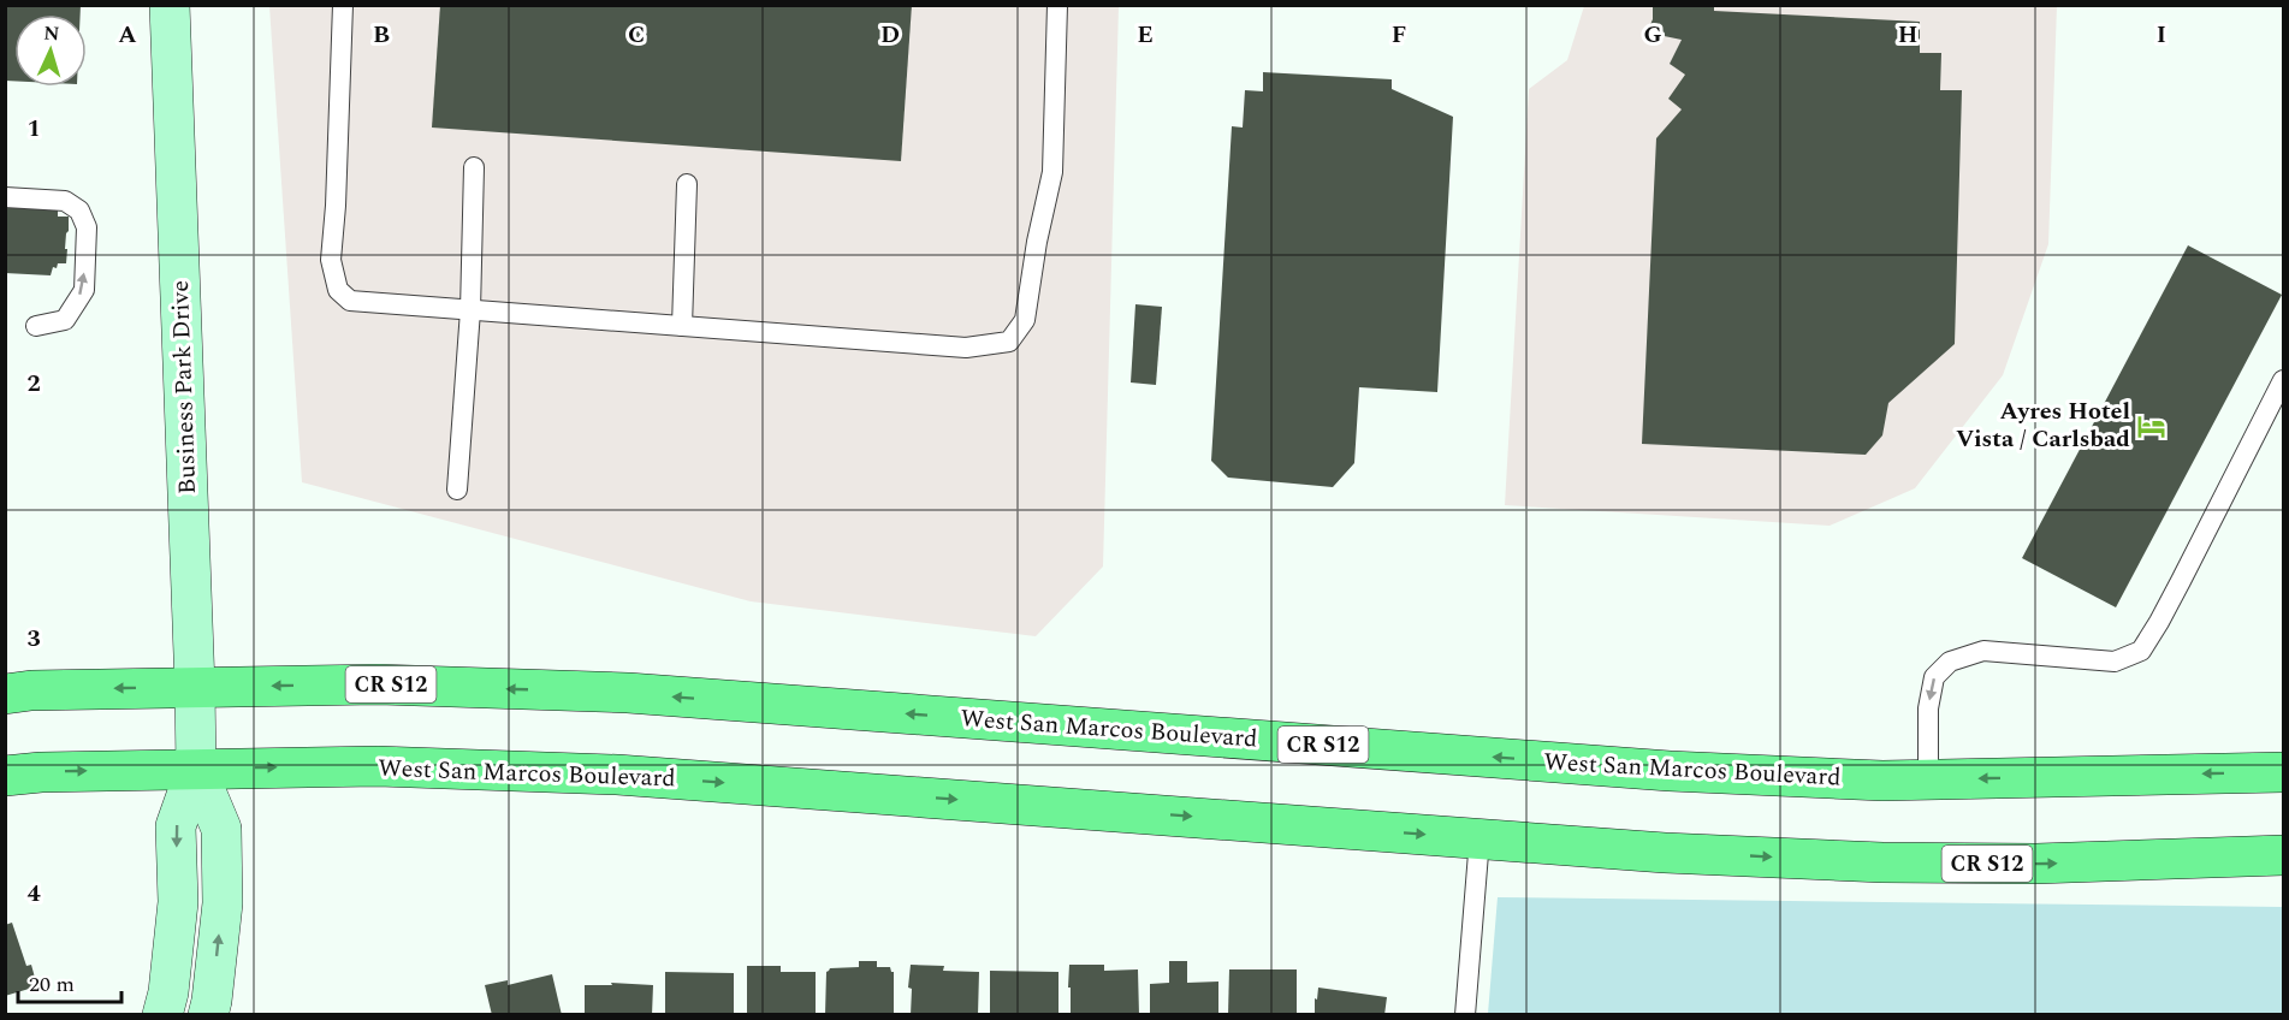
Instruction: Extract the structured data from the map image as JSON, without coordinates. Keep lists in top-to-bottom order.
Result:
{
  "streets": {
    "main road": ["Business Park Drive", "CR S12", "West San Marcos Boulevard"]
  },
  "crossings": [
    ["Business Park Drive", "CR S12"],
    ["Business Park Drive", "West San Marcos Boulevard"],
    ["CR S12", "West San Marcos Boulevard"]
  ],
  "places": {
    "hotel": ["Ayres Hotel Vista / Carlsbad"]
  },
  "scale_bar": "20 m",
  "north": "top",
  "grid": {
    "columns": [
      "A",
      "B",
      "C",
      "D",
      "E",
      "F",
      "G",
      "H",
      "I"
    ],
    "rows": [
      "1",
      "2",
      "3",
      "4"
    ]
  }
}
